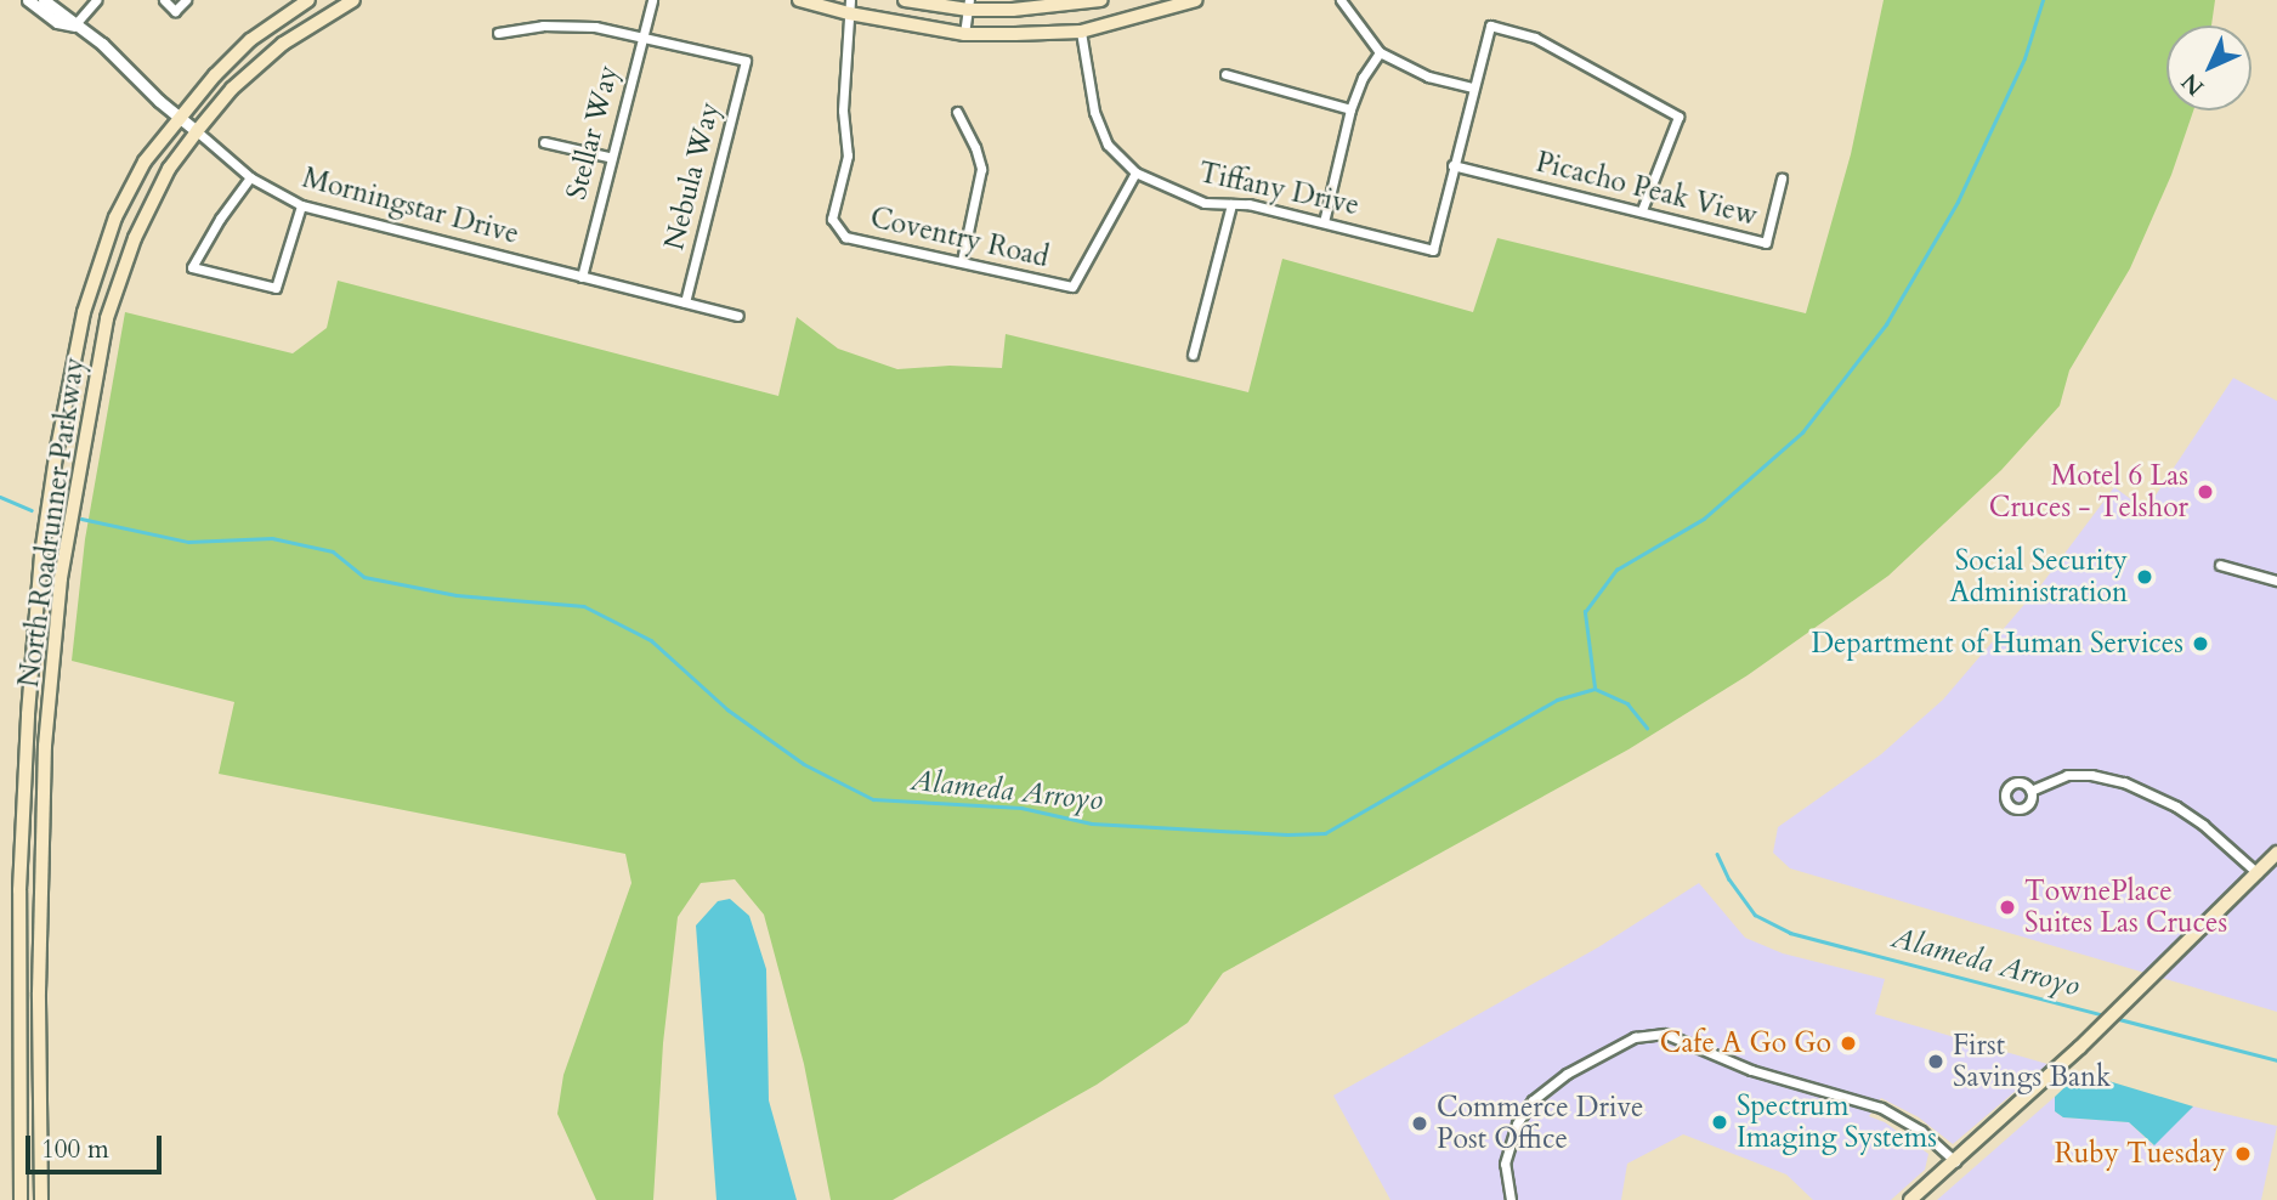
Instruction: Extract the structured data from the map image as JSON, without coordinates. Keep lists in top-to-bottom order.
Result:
{
  "streets": {
    "main road": ["North Roadrunner Parkway"],
    "street": [
      "Stellar Way",
      "Nebula Way",
      "Tiffany Drive",
      "Picacho Peak View",
      "Morningstar Drive",
      "Coventry Road"
    ]
  },
  "crossings": [
    ["Stellar Way", "Nebula Way"],
    ["Stellar Way", "Morningstar Drive"],
    ["Nebula Way", "Morningstar Drive"],
    ["Tiffany Drive", "Picacho Peak View"],
    ["Tiffany Drive", "Coventry Road"],
    ["Morningstar Drive", "North Roadrunner Parkway"]
  ],
  "water": ["Alameda Arroyo"],
  "places": [
    "Motel 6 Las Cruces - Telshor",
    "Social Security Administration",
    "Department of Human Services",
    "TownePlace Suites Las Cruces",
    "Cafe A Go Go",
    "First Savings Bank",
    "Spectrum Imaging Systems",
    "Commerce Drive Post Office",
    "Ruby Tuesday"
  ],
  "scale_bar": "100 m",
  "north": "bottom left"
}
